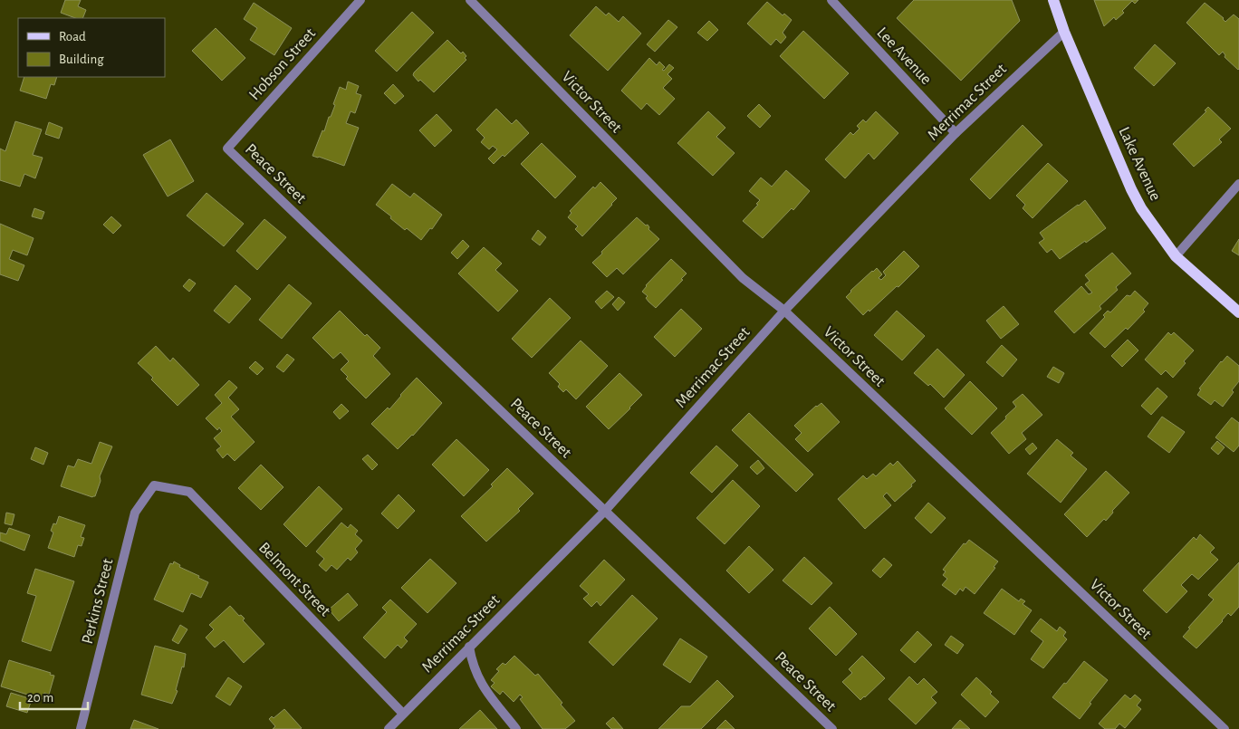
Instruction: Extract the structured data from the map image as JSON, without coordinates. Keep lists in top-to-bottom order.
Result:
{
  "streets": {
    "main road": ["Lake Avenue"],
    "street": [
      "Lee Avenue",
      "Hobson Street",
      "Victor Street",
      "Merrimac Street",
      "Peace Street",
      "Belmont Street",
      "Perkins Street"
    ]
  },
  "crossings": [
    ["Lee Avenue", "Merrimac Street"],
    ["Hobson Street", "Peace Street"],
    ["Victor Street", "Merrimac Street"],
    ["Merrimac Street", "Lake Avenue"],
    ["Merrimac Street", "Peace Street"],
    ["Merrimac Street", "Belmont Street"],
    ["Belmont Street", "Perkins Street"]
  ],
  "legend": ["Road", "Building"],
  "scale_bar": "20 m"
}
